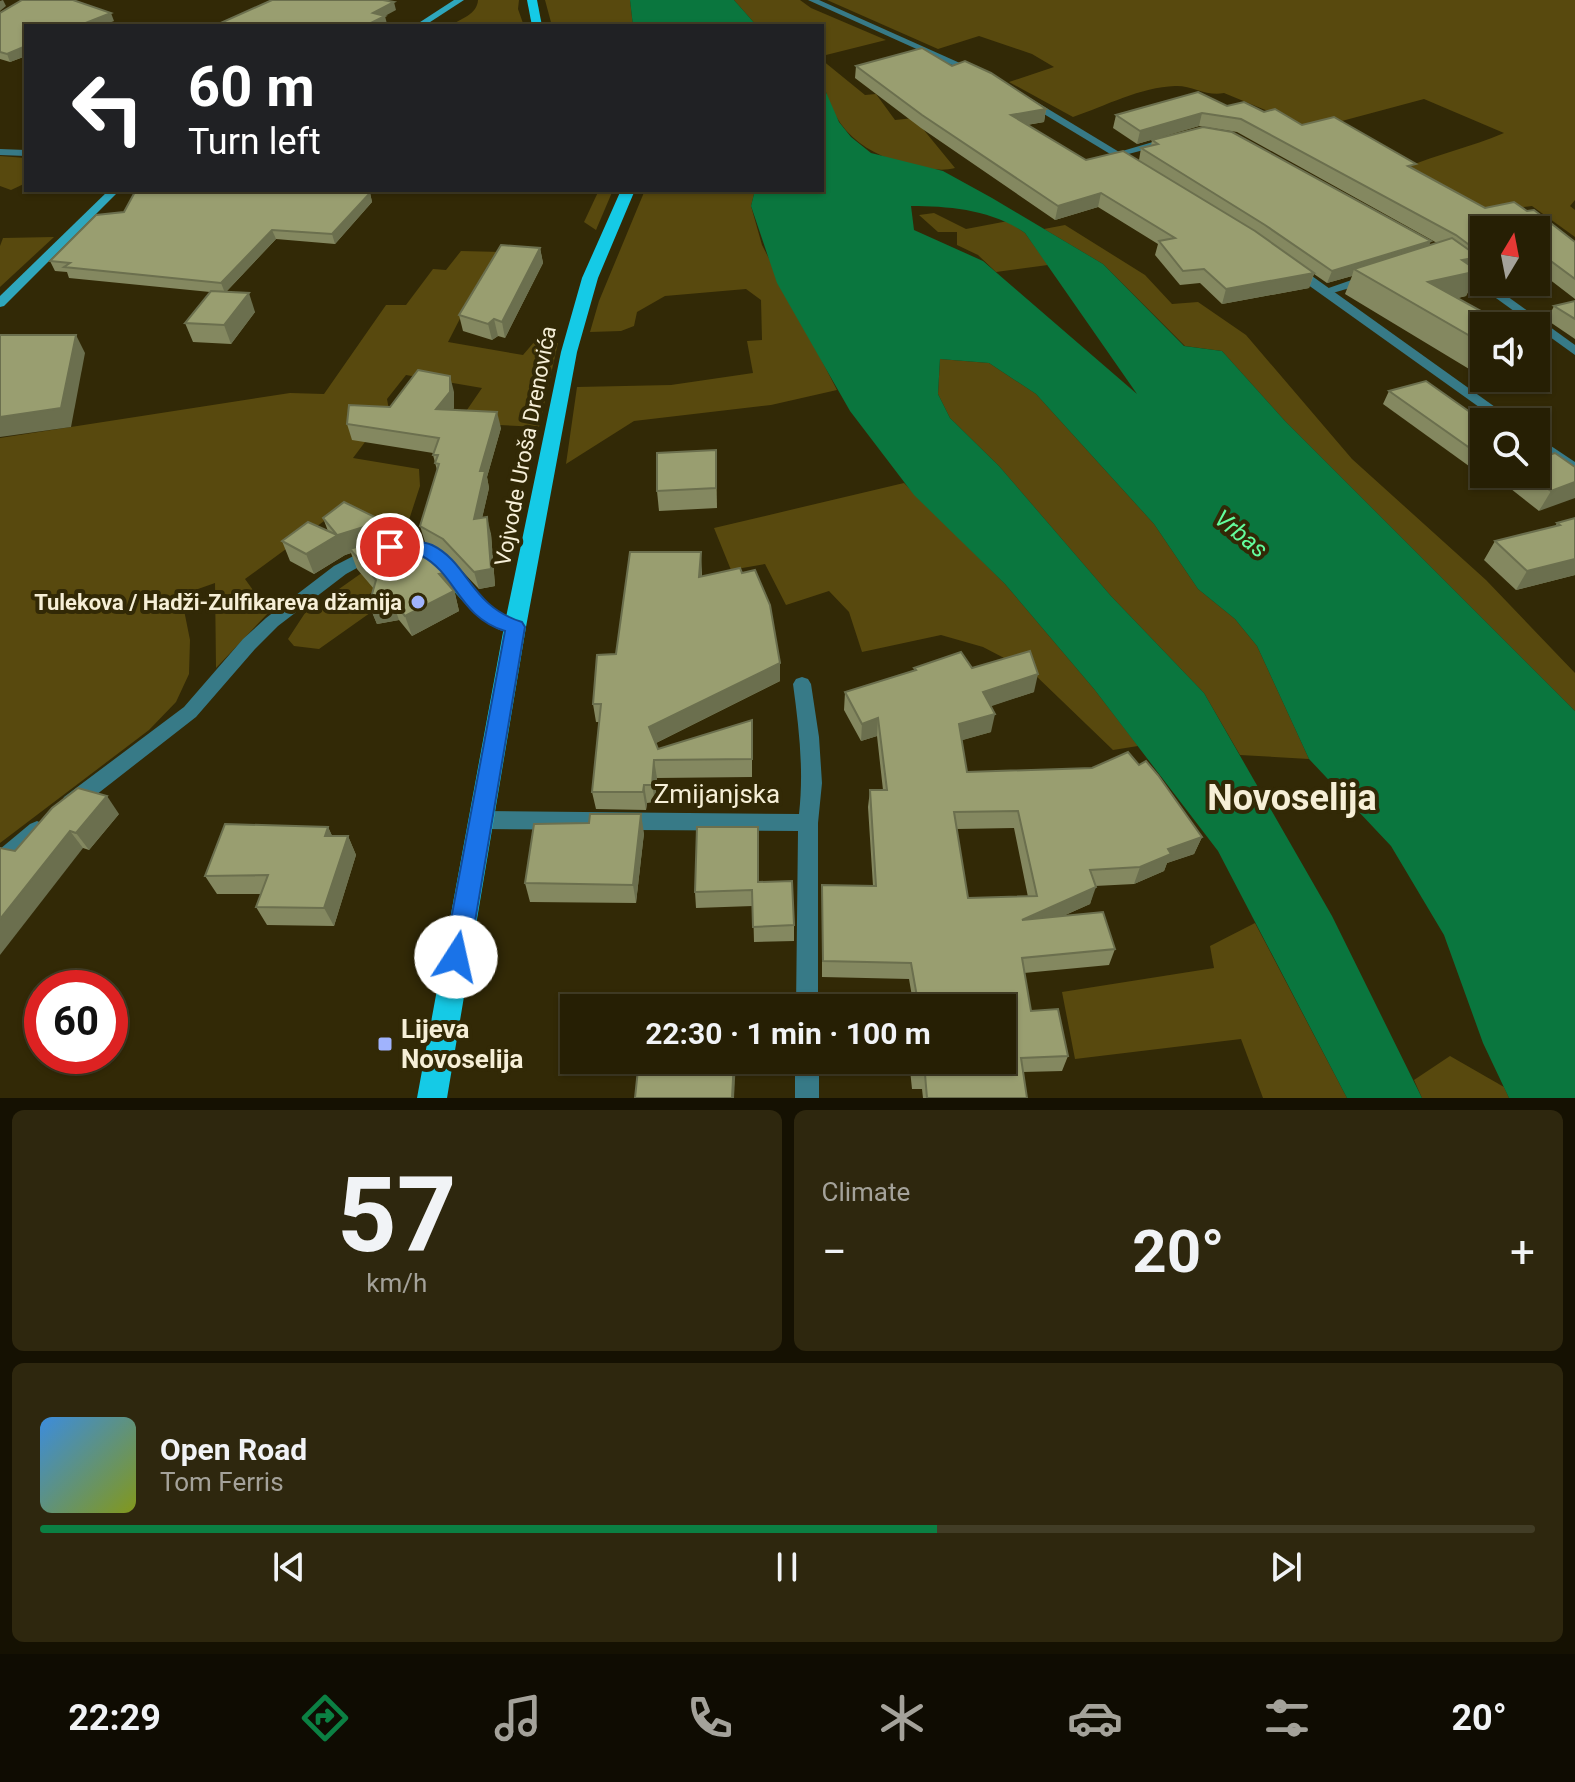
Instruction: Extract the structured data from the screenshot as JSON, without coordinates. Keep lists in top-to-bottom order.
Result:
{
  "streets": {
    "main road": ["Vojvode Uroša Drenovića"],
    "street": ["Zmijanjska"]
  },
  "crossings": [
    ["Vojvode Uroša Drenovića", "Zmijanjska"]
  ],
  "districts": ["Novoselija"],
  "water": ["Vrbas"],
  "places": {
    "other": ["Tulekova / Hadži-Zulfikareva džamija"],
    "transit": ["Lijeva Novoselija"]
  },
  "north": "top",
  "page": {
    "turn": ["60 m", "Turn left"],
    "limit": "60",
    "trip": "22:30 · 1 min · 100 m",
    "tile": [
      ["57", "km/h"],
      "Climate"
    ],
    "heat": ["−", "20°", "+"],
    "song": ["Open Road", "Tom Ferris"],
    "tabs": ["22:29", "20°"]
  }
}
